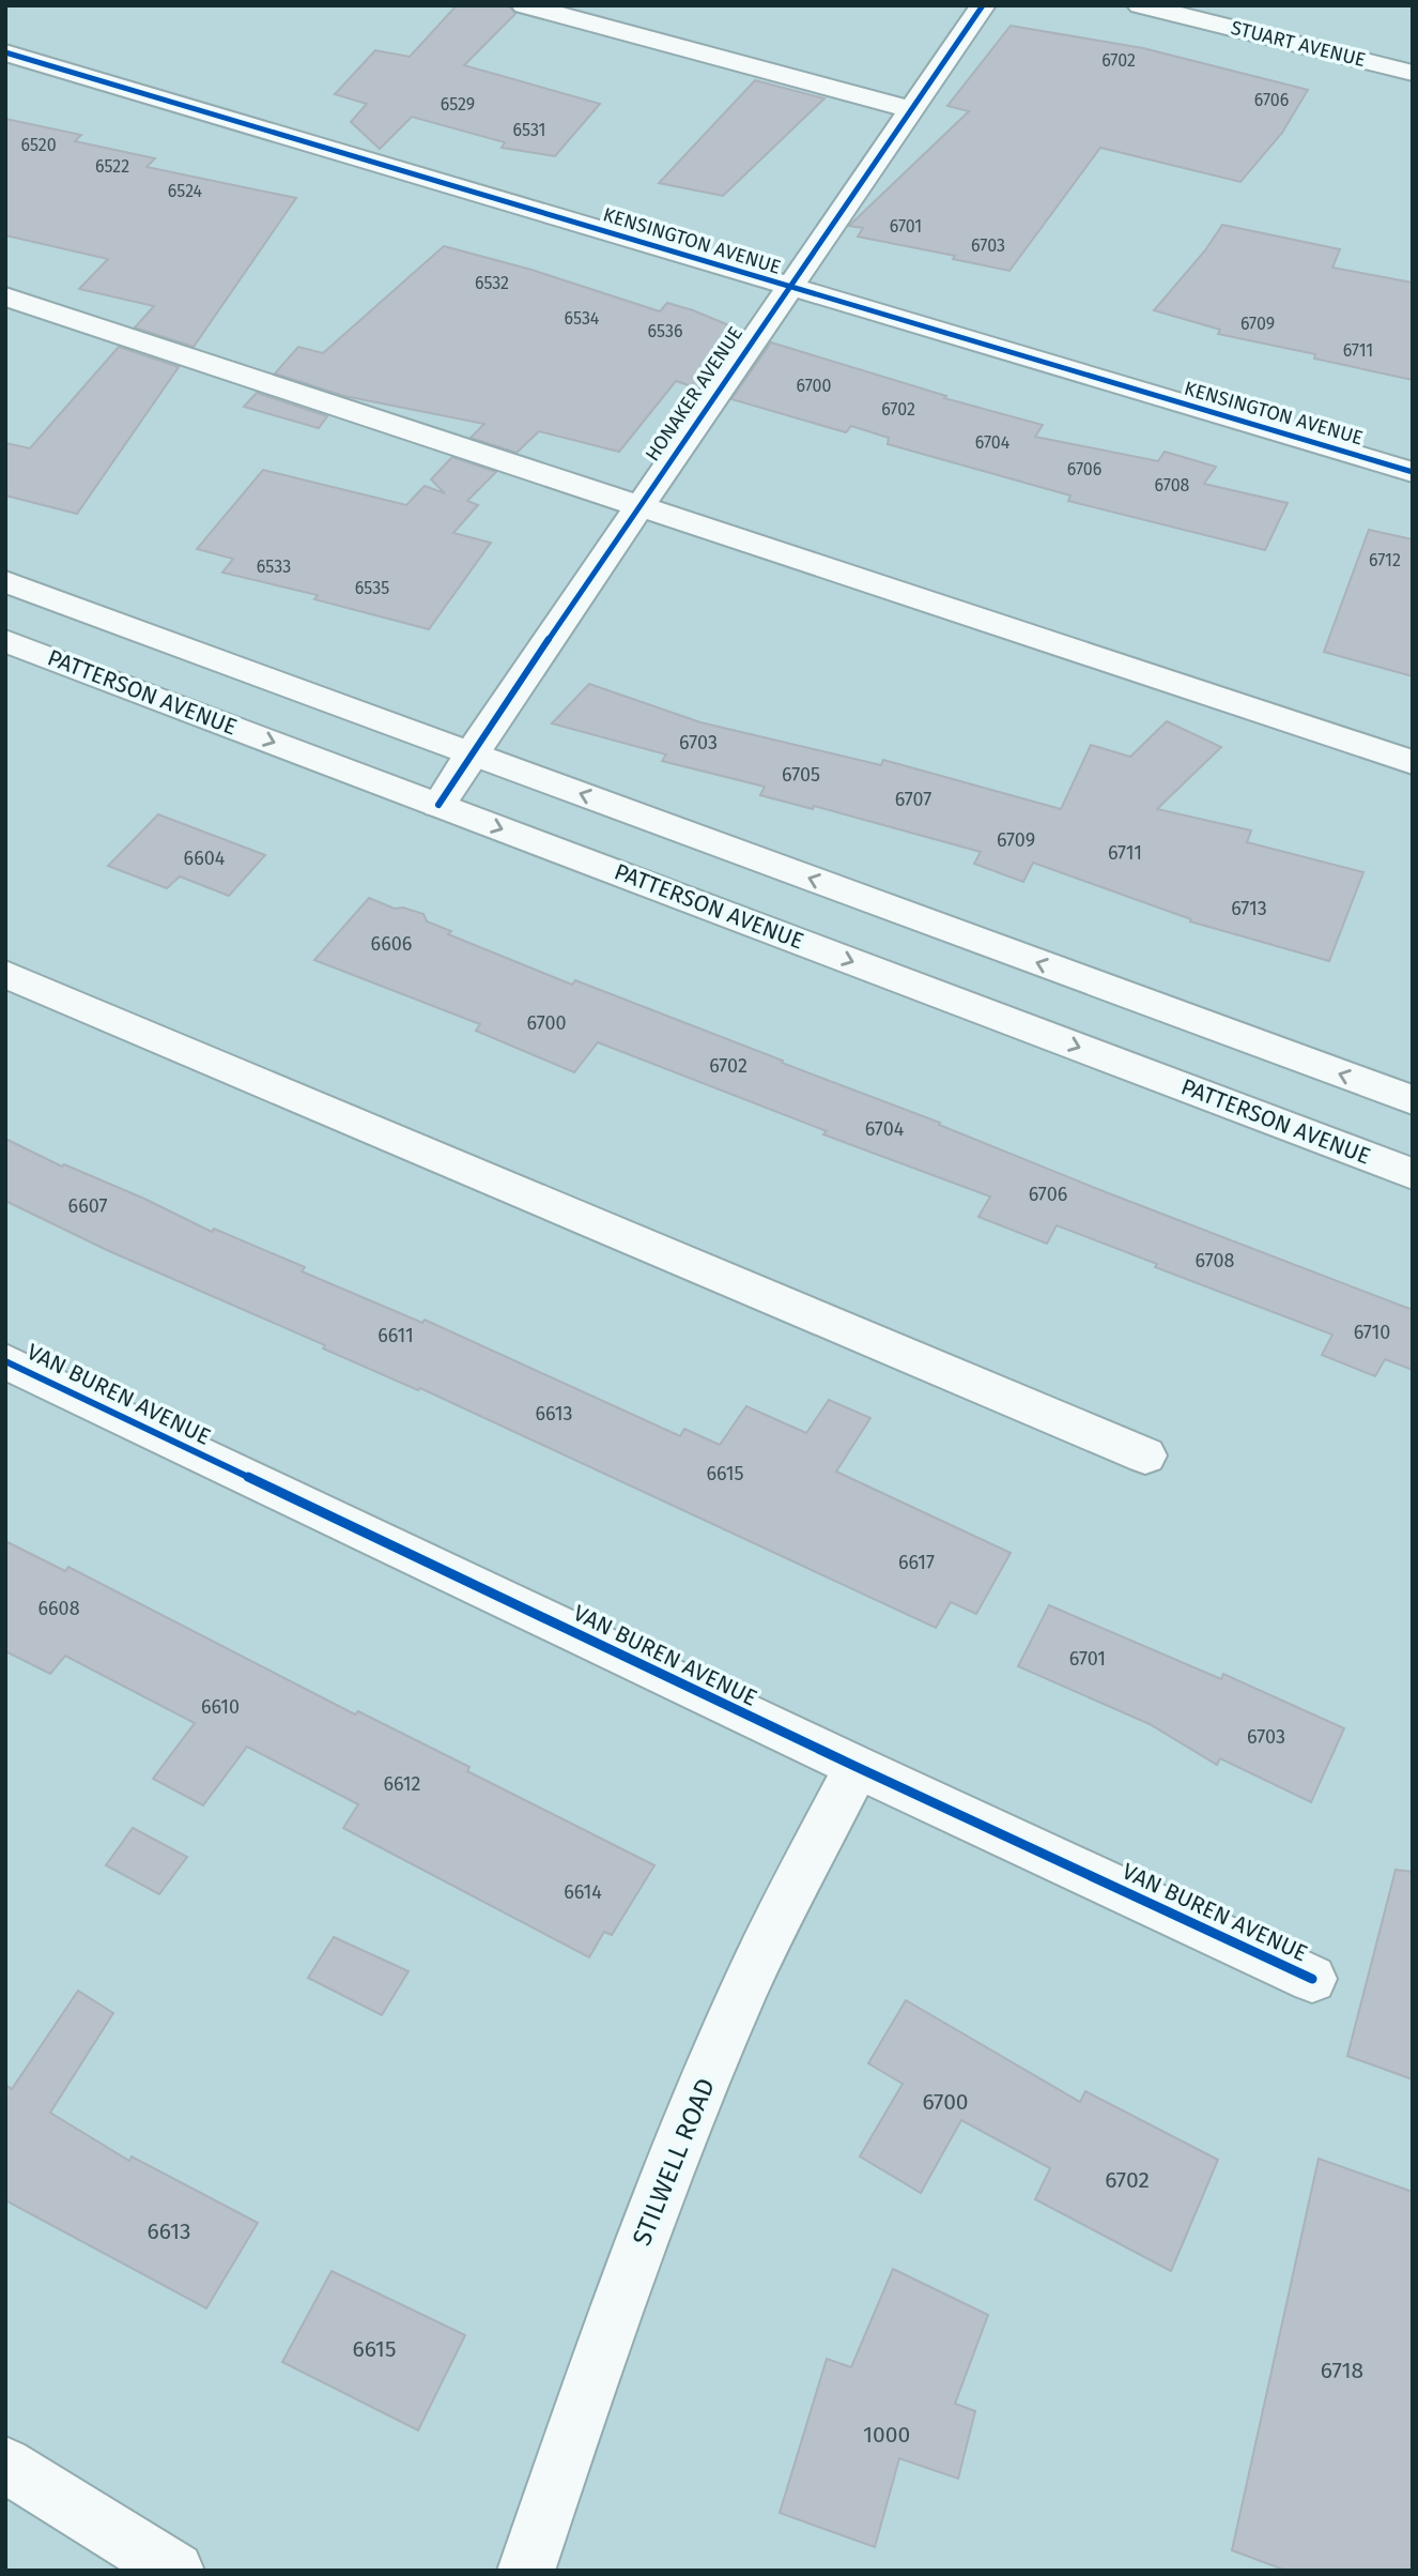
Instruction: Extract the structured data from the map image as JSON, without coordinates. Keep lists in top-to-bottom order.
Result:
{
  "streets": {
    "street": [
      "STUART AVENUE",
      "KENSINGTON AVENUE",
      "HONAKER AVENUE",
      "PATTERSON AVENUE",
      "VAN BUREN AVENUE",
      "STILWELL ROAD"
    ]
  },
  "crossings": [
    ["KENSINGTON AVENUE", "HONAKER AVENUE"],
    ["HONAKER AVENUE", "PATTERSON AVENUE"],
    ["VAN BUREN AVENUE", "STILWELL ROAD"]
  ],
  "house_numbers": [
    "6702",
    "6706",
    "6529",
    "6531",
    "6520",
    "6522",
    "6524",
    "6701",
    "6703",
    "6532",
    "6534",
    "6709",
    "6536",
    "6711",
    "6700",
    "6702",
    "6704",
    "6706",
    "6708",
    "6712",
    "6533",
    "6535",
    "6703",
    "6705",
    "6707",
    "6709",
    "6711",
    "6604",
    "6713",
    "6606",
    "6700",
    "6702",
    "6704",
    "6706",
    "6607",
    "6708",
    "6710",
    "6611",
    "6613",
    "6615",
    "6617",
    "6608",
    "6701",
    "6610",
    "6703",
    "6612",
    "6614",
    "6700",
    "6702",
    "6613",
    "6615",
    "6718",
    "1000"
  ]
}
